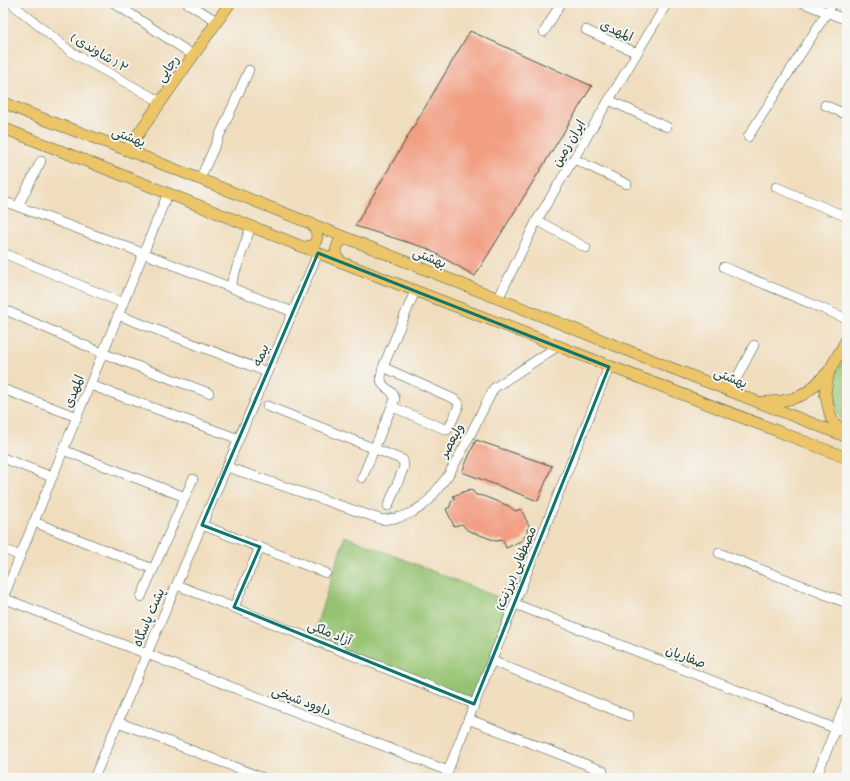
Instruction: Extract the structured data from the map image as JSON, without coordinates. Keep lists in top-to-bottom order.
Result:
{
  "streets": {
    "main road": ["رجایی", "بهشتی"],
    "street": [
      "المهدی",
      "( شاوندی ) ۲",
      "ایران زمین",
      "بیمه",
      "ولیعصر",
      "مصطفایی (برزنت)",
      "پشت پاسگاه",
      "آزاد ملکی",
      "صفاریان",
      "داوود شیخی"
    ]
  },
  "crossings": [
    ["المهدی", "ایران زمین"],
    ["المهدی", "داوود شیخی"],
    ["( شاوندی ) ۲", "رجایی"],
    ["رجایی", "بهشتی"],
    ["بهشتی", "ایران زمین"],
    ["بیمه", "ولیعصر"],
    ["بیمه", "پشت پاسگاه"],
    ["ولیعصر", "پشت پاسگاه"],
    ["مصطفایی (برزنت)", "آزاد ملکی"],
    ["مصطفایی (برزنت)", "صفاریان"],
    ["مصطفایی (برزنت)", "داوود شیخی"],
    ["پشت پاسگاه", "آزاد ملکی"],
    ["پشت پاسگاه", "داوود شیخی"]
  ]
}
